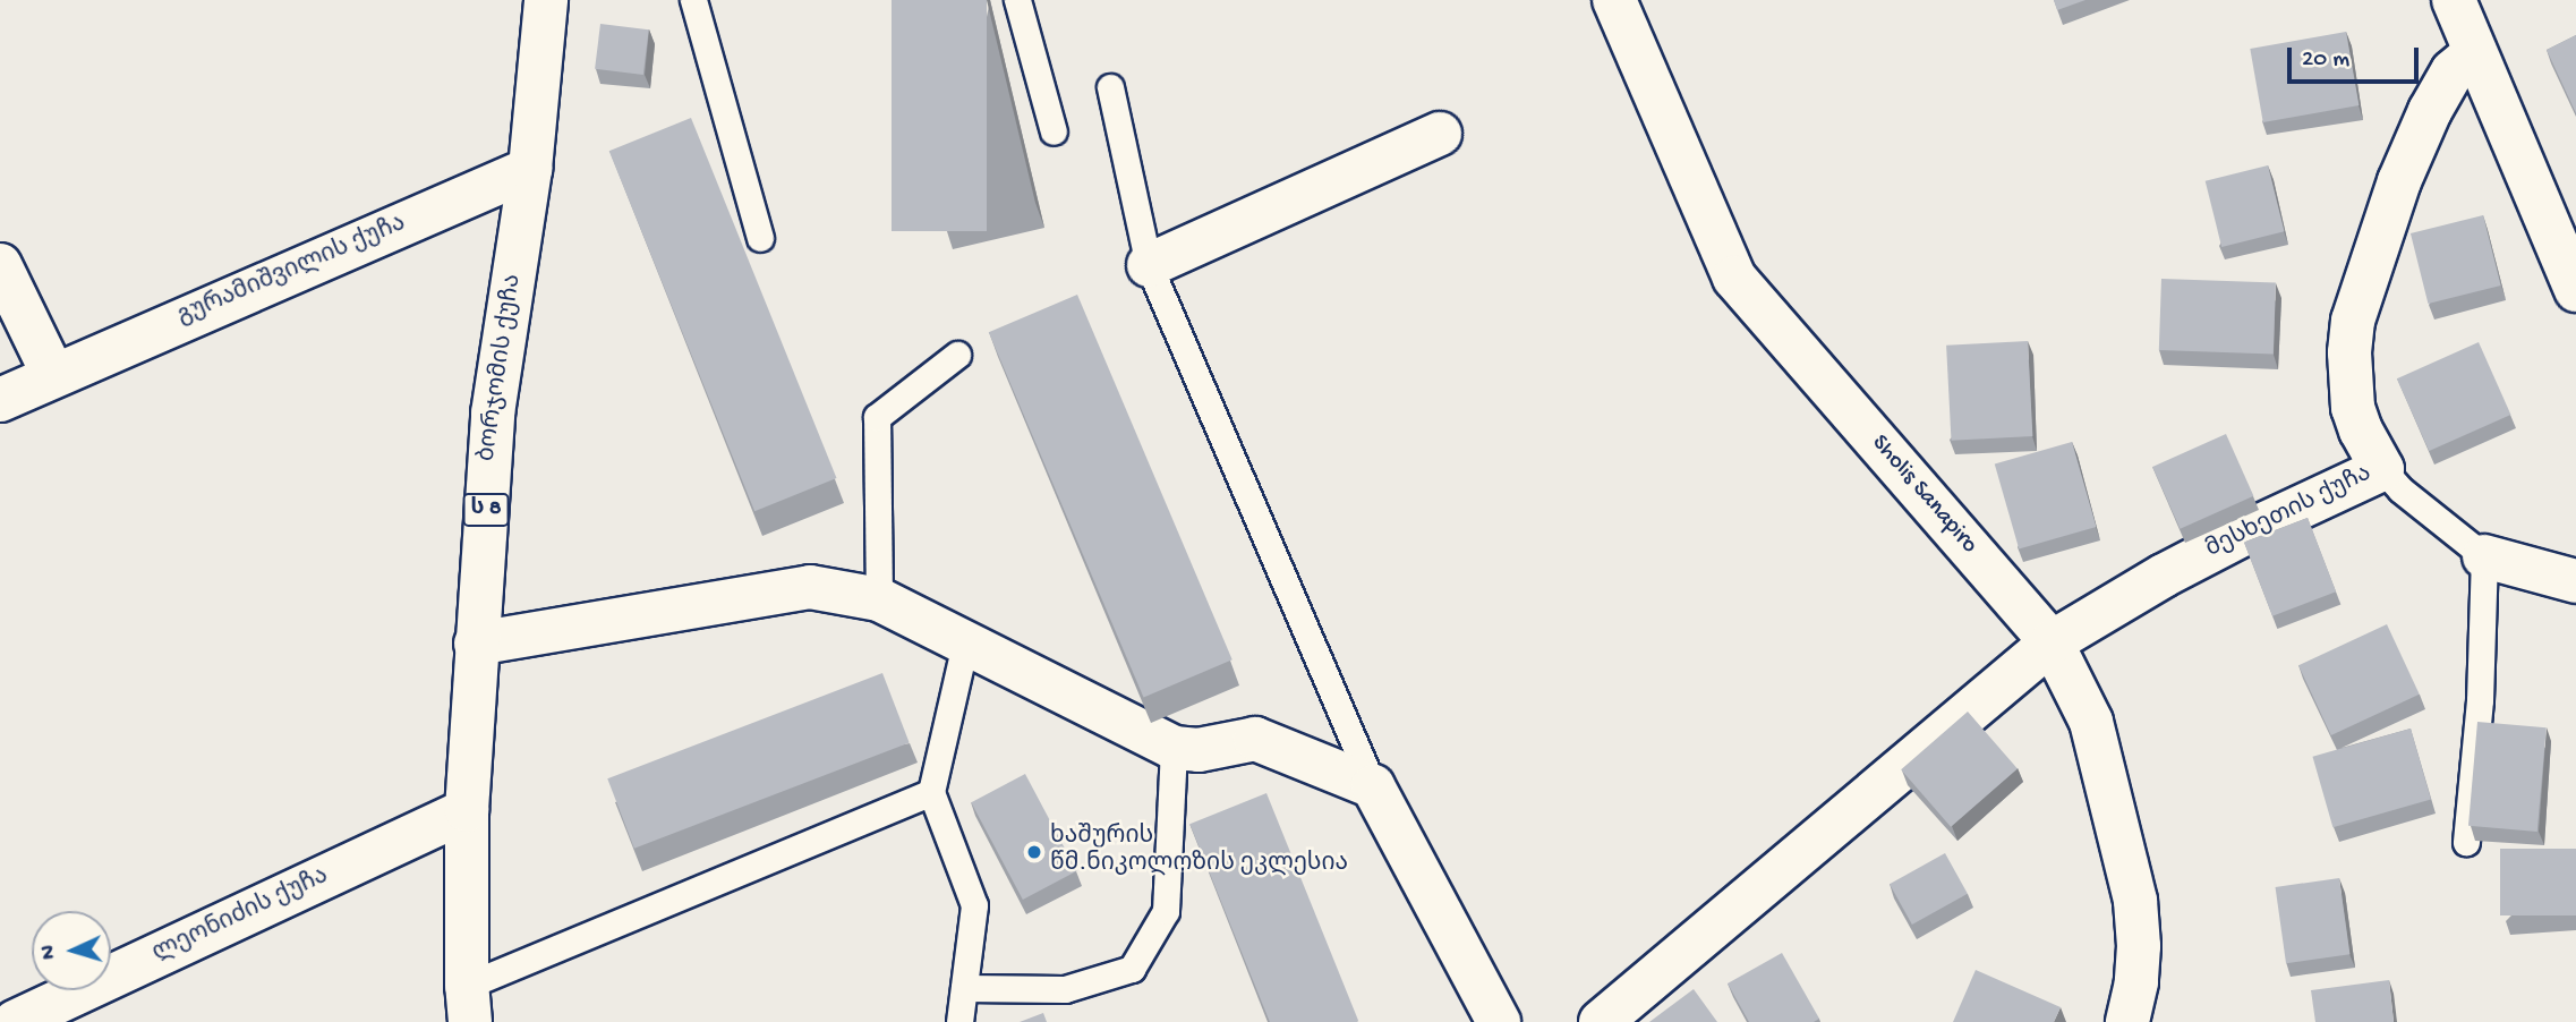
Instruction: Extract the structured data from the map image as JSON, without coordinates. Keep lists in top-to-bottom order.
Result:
{
  "streets": {
    "main road": [
      "გურამიშვილის ქუჩა",
      "ბორჯომის ქუჩა",
      "Sholis Sanapiro",
      "ს 8",
      "მესხეთის ქუჩა",
      "ლეონიძის ქუჩა"
    ]
  },
  "crossings": [
    ["გურამიშვილის ქუჩა", "ბორჯომის ქუჩა"],
    ["ბორჯომის ქუჩა", "ლეონიძის ქუჩა"],
    ["Sholis Sanapiro", "მესხეთის ქუჩა"]
  ],
  "places": ["ხაშურის წმ.ნიკოლოზის ეკლესია"],
  "scale_bar": "20 m",
  "north": "left"
}
